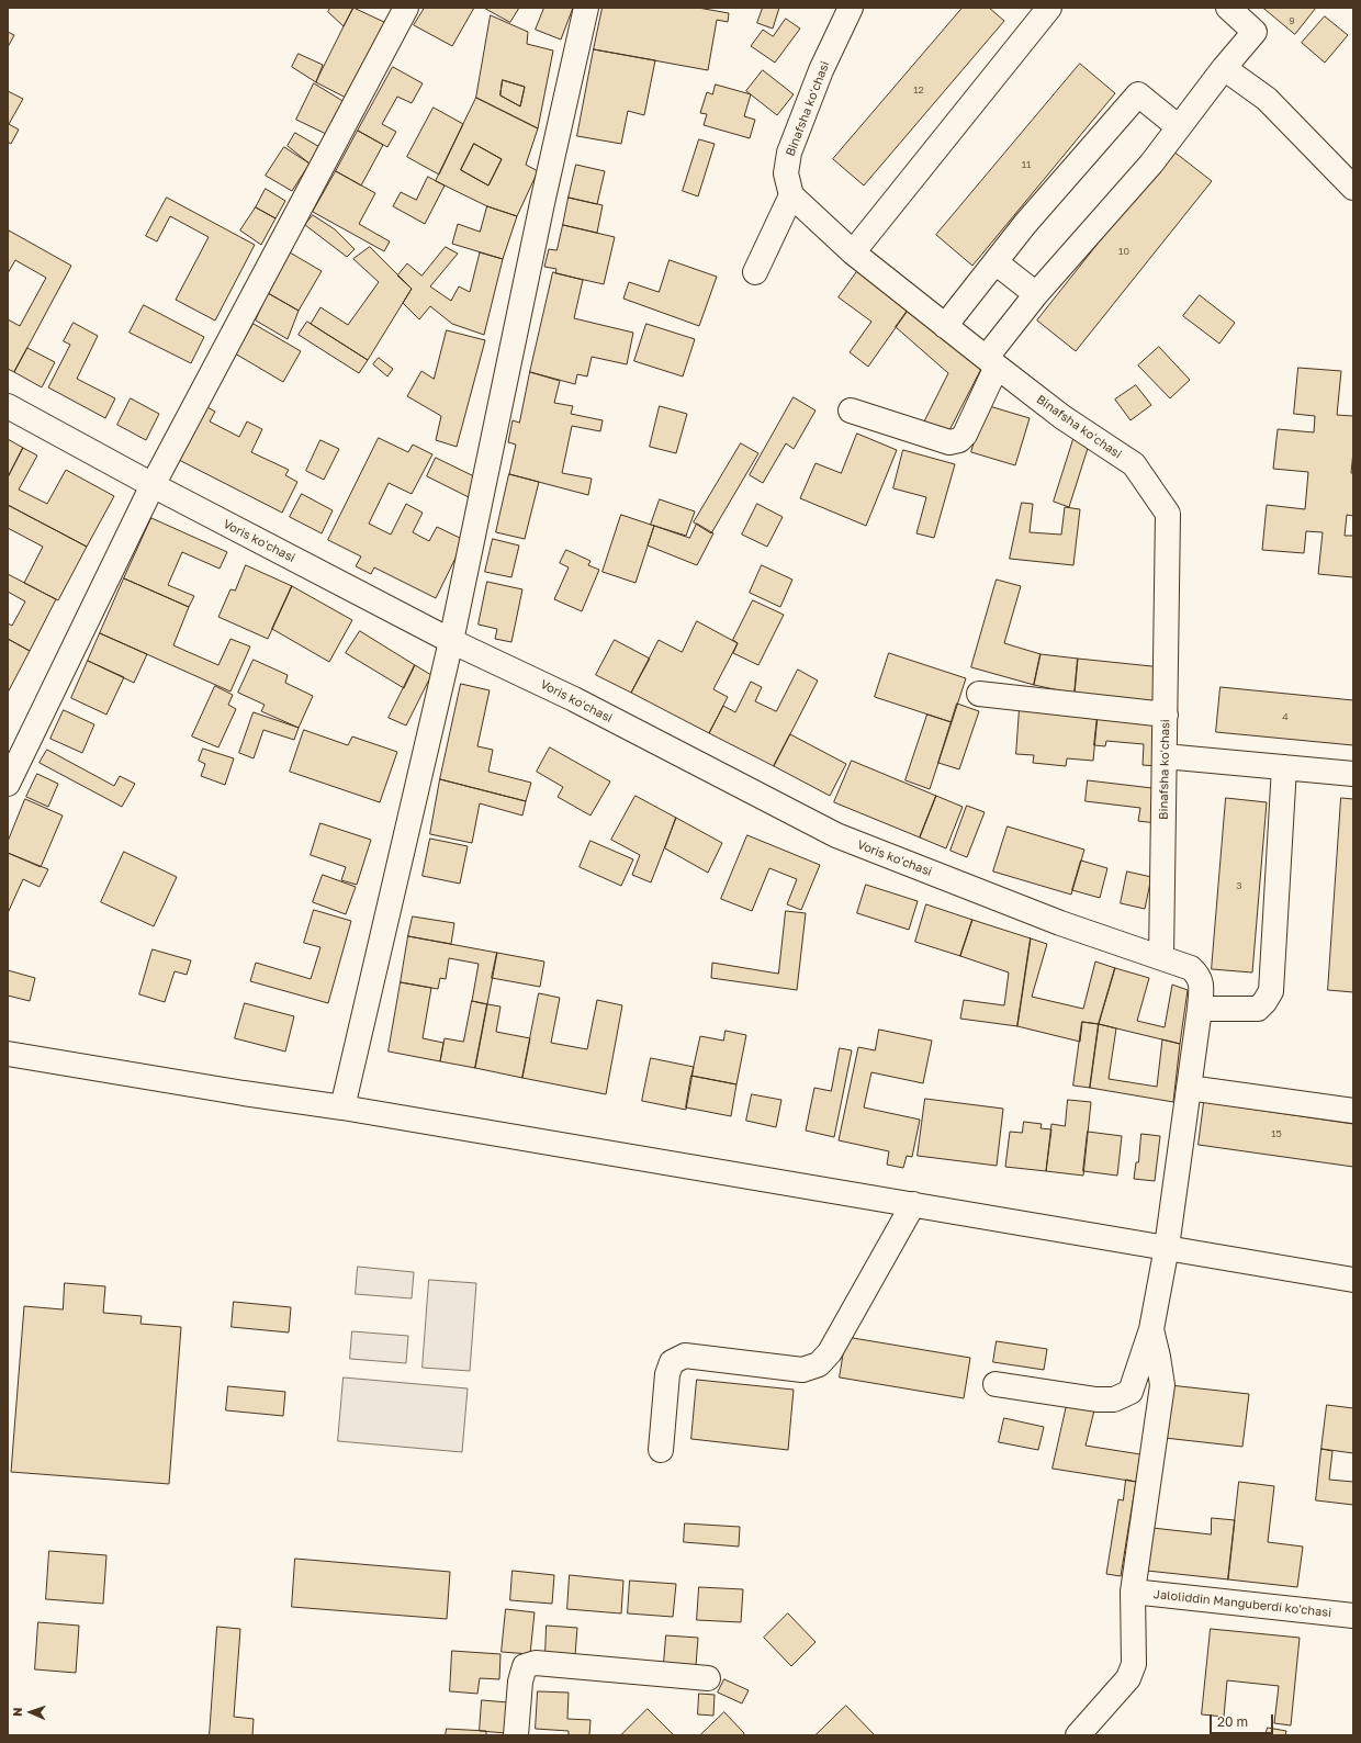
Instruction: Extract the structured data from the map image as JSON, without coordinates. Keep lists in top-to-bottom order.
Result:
{
  "streets": {
    "street": ["Binafsha koʻchasi", "Voris koʻchasi", "Jaloliddin Manguberdi ko'chasi"]
  },
  "crossings": [
    ["Binafsha koʻchasi", "Voris koʻchasi"]
  ],
  "house_numbers": [
    "9",
    "12",
    "11",
    "10",
    "4",
    "3",
    "15"
  ],
  "scale_bar": "20 m",
  "north": "left"
}
